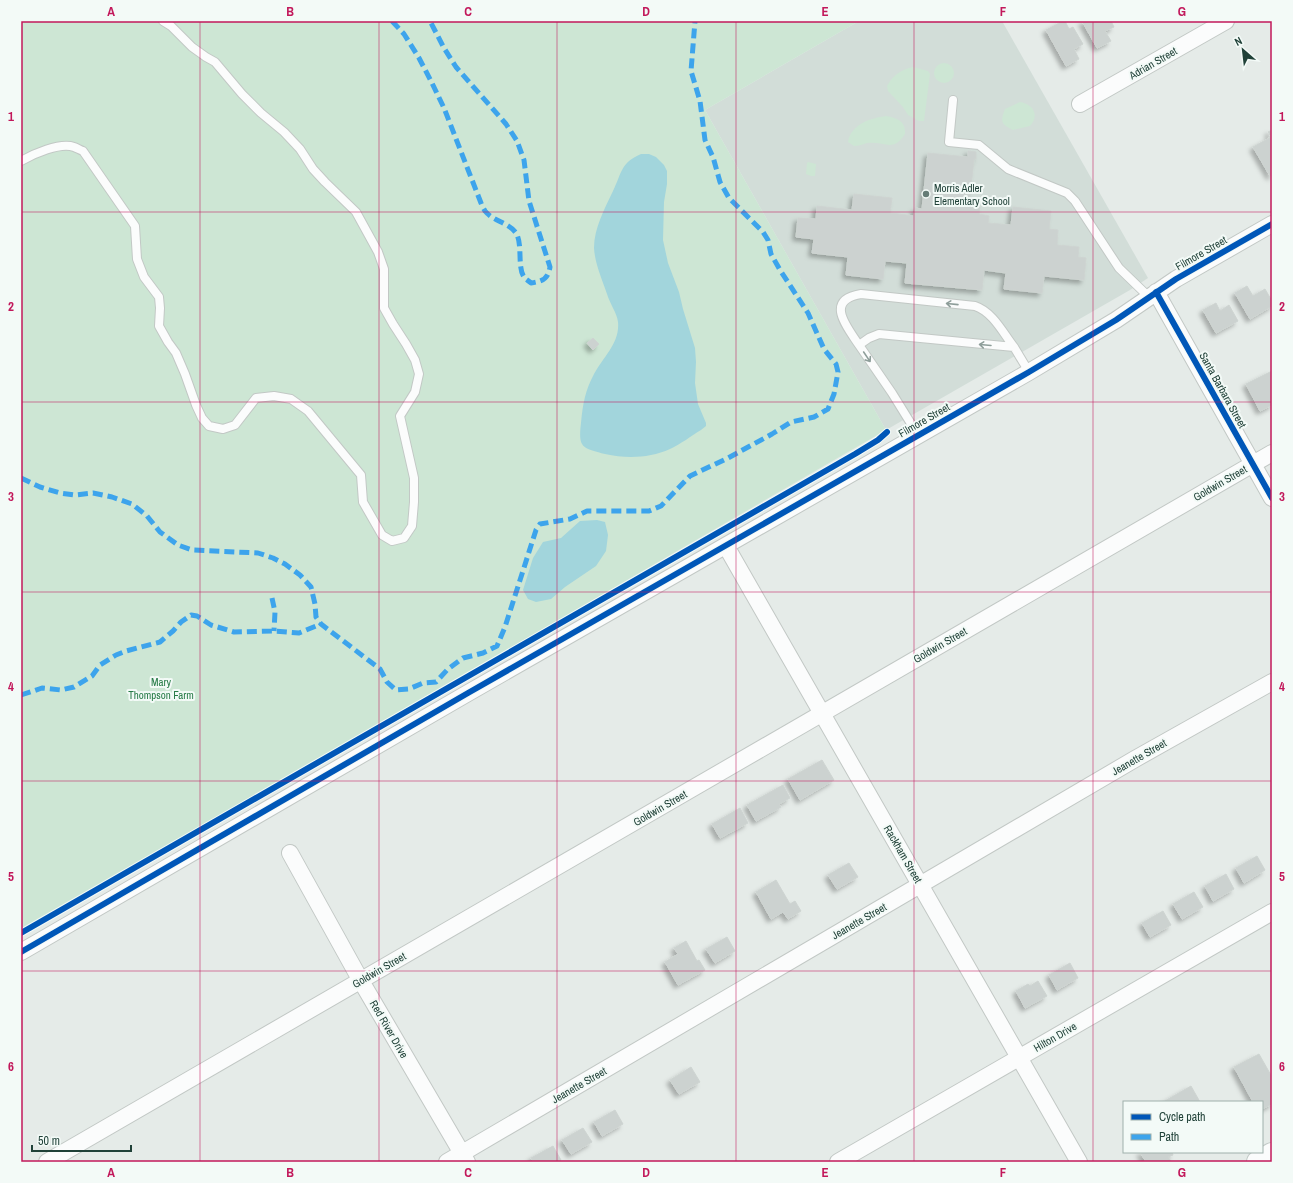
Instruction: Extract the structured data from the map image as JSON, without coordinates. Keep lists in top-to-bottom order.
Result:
{
  "streets": {
    "street": [
      "Adrian Street",
      "Filmore Street",
      "Santa Barbara Street",
      "Goldwin Street",
      "Jeanette Street",
      "Rackham Street",
      "Red River Drive",
      "Hilton Drive"
    ]
  },
  "crossings": [
    ["Filmore Street", "Santa Barbara Street"],
    ["Filmore Street", "Rackham Street"],
    ["Santa Barbara Street", "Goldwin Street"],
    ["Goldwin Street", "Rackham Street"],
    ["Goldwin Street", "Red River Drive"],
    ["Jeanette Street", "Rackham Street"],
    ["Jeanette Street", "Red River Drive"],
    ["Rackham Street", "Hilton Drive"]
  ],
  "parks": ["Mary Thompson Farm"],
  "places": ["Morris Adler Elementary School"],
  "legend": ["Cycle path", "Path"],
  "scale_bar": "50 m",
  "north": "top left",
  "grid": {
    "columns": [
      "A",
      "B",
      "C",
      "D",
      "E",
      "F",
      "G"
    ],
    "rows": [
      "1",
      "2",
      "3",
      "4",
      "5",
      "6"
    ]
  }
}
